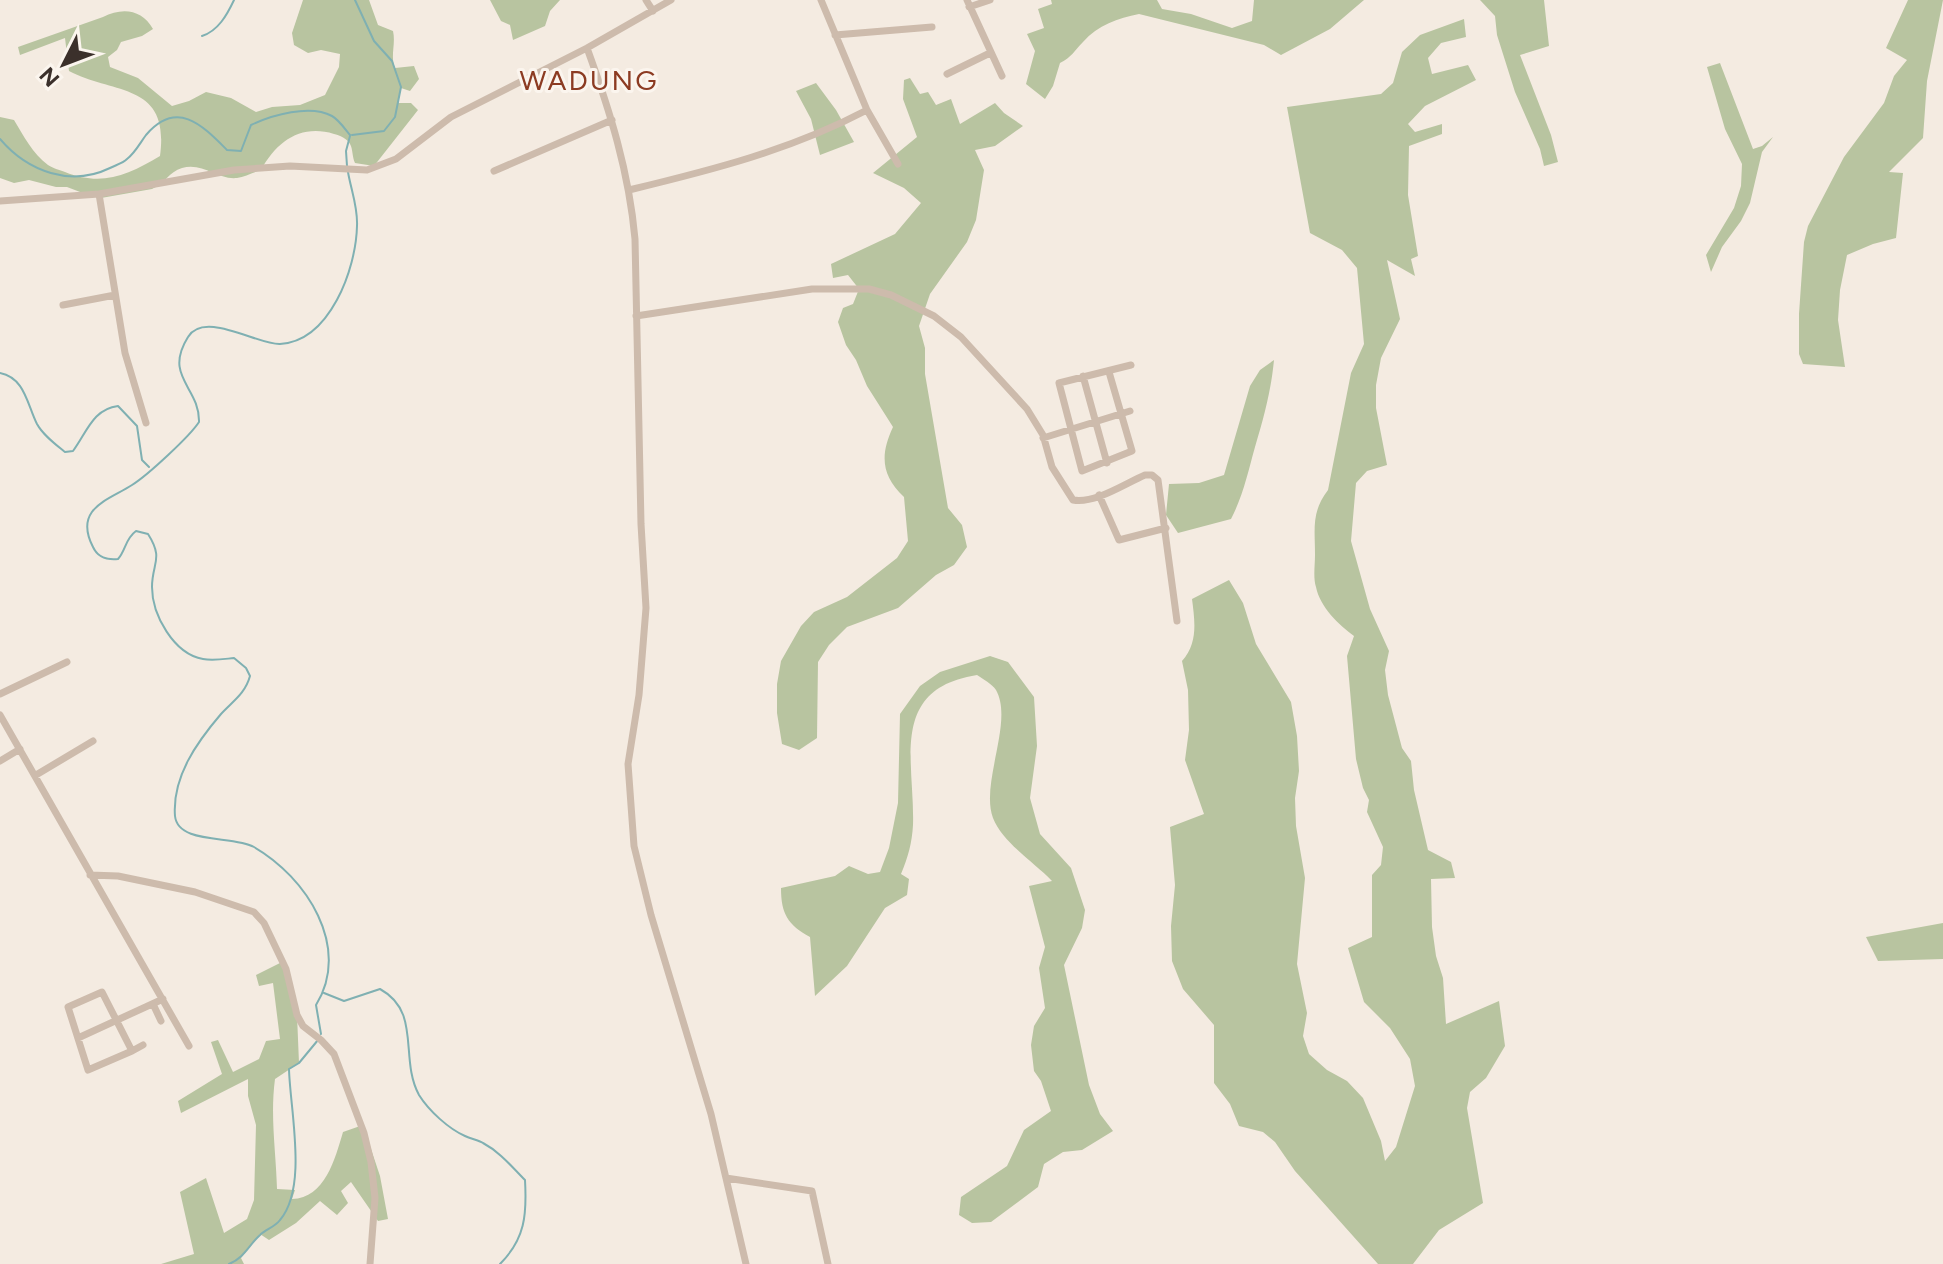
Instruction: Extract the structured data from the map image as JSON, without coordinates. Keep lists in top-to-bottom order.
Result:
{
  "districts": ["WADUNG"],
  "north": "bottom left"
}
